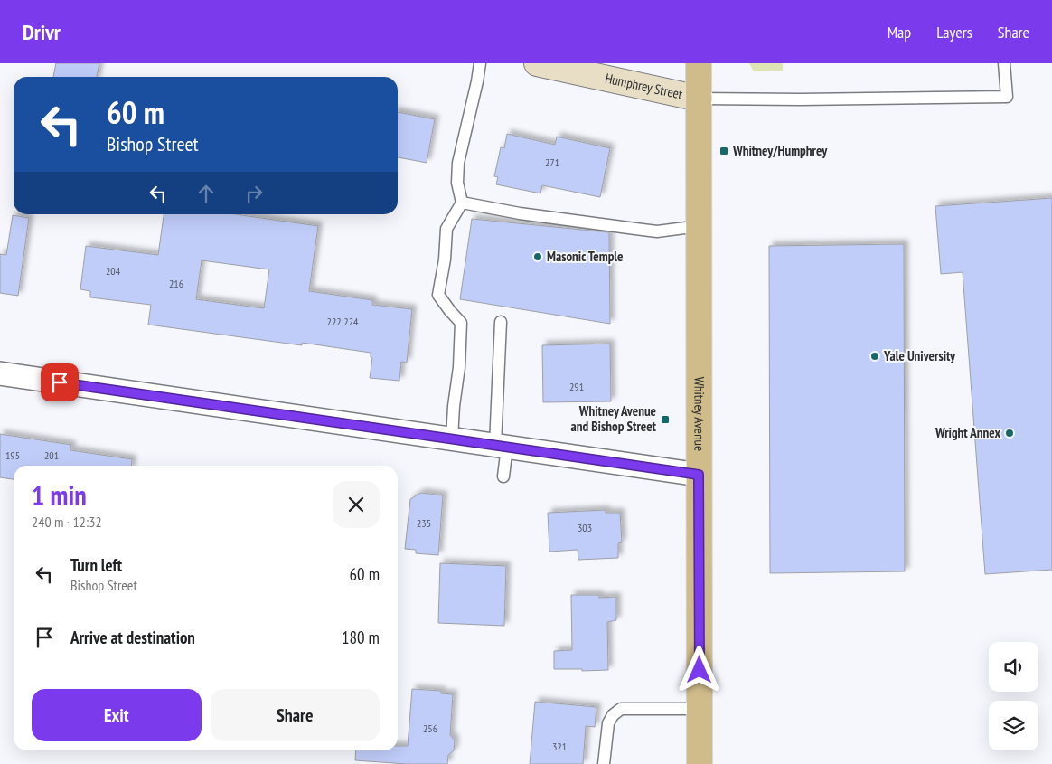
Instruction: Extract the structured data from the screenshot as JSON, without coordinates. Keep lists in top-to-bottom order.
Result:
{
  "streets": {
    "main road": ["Whitney Avenue"],
    "street": ["Humphrey Street"]
  },
  "crossings": [
    ["Humphrey Street", "Whitney Avenue"]
  ],
  "places": {
    "transit": ["Whitney/Humphrey", "Whitney Avenue and Bishop Street"],
    "other": ["Masonic Temple", "Yale University", "Wright Annex"]
  },
  "house_numbers": [
    "271",
    "204",
    "216",
    "222;224",
    "291",
    "195",
    "201",
    "235",
    "303",
    "256",
    "321"
  ],
  "page": {
    "header": "Drivr",
    "nav": ["Map", "Layers", "Share"],
    "turn": ["60 m", "Bishop Street"],
    "heading": ["1 min", "240 m · 12:32"],
    "list": [
      {
        "name": "Turn left",
        "note": "Bishop Street",
        "value": "60 m"
      },
      {
        "name": "Arrive at destination",
        "value": "180 m"
      }
    ],
    "buttons": ["Exit", "Share"]
  }
}
